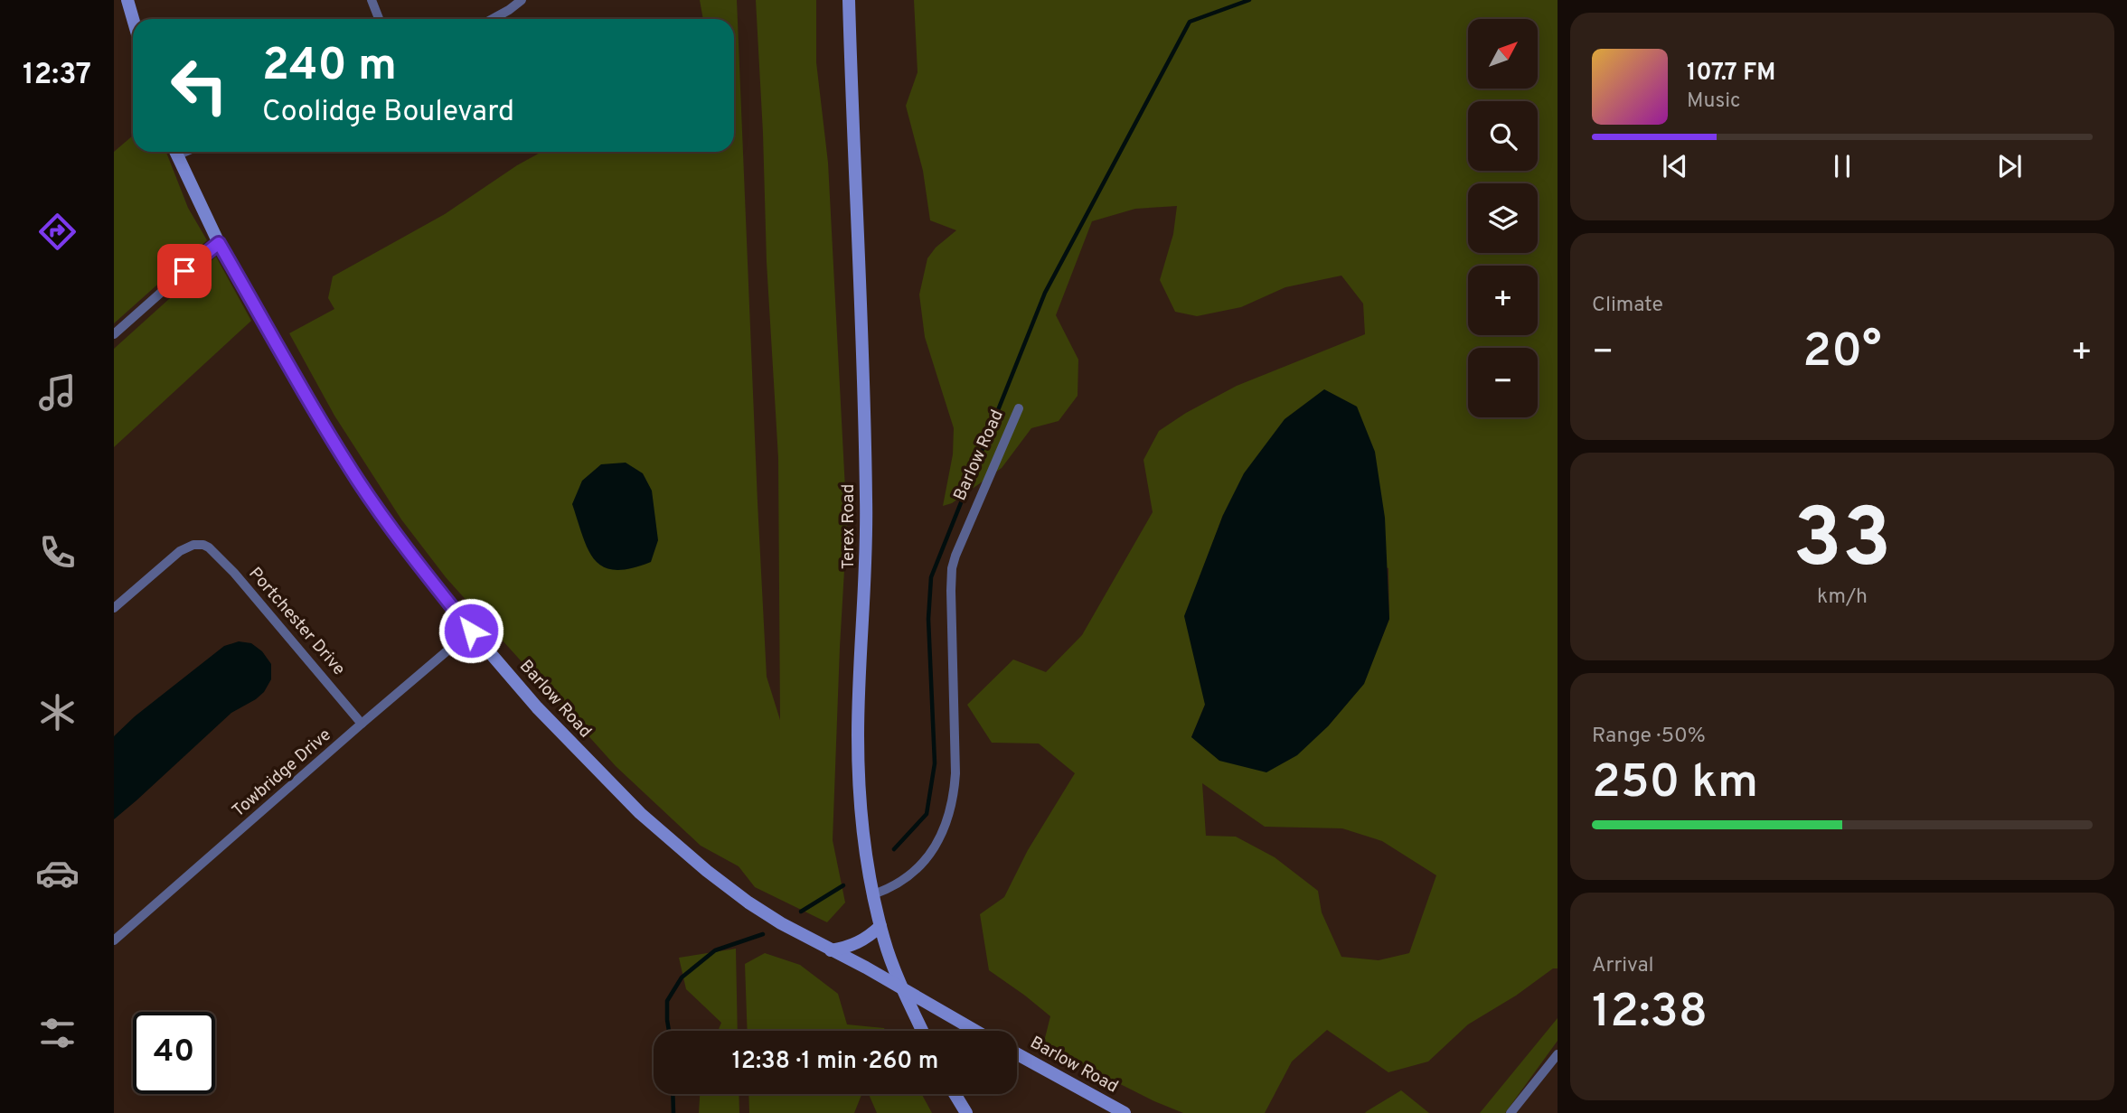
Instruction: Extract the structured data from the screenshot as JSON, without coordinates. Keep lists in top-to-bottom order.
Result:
{
  "streets": {
    "street": [
      "Barlow Road",
      "Terex Road",
      "Portchester Drive",
      "Towbridge Drive"
    ]
  },
  "crossings": [
    ["Barlow Road", "Terex Road"],
    ["Barlow Road", "Towbridge Drive"],
    ["Portchester Drive", "Towbridge Drive"]
  ],
  "north": "top right",
  "page": {
    "tabs": "12:37",
    "map_buttons": ["+", "−"],
    "turn": ["240 m", "Coolidge Boulevard"],
    "song": ["107.7 FM", "Music"],
    "tile": [
      "Climate",
      ["33", "km/h"],
      ["Range · 50%", "250 km"],
      ["Arrival", "12:38"]
    ],
    "heat": ["−", "20°", "+"],
    "limit": "40",
    "trip": "12:38 · 1 min · 260 m"
  }
}
